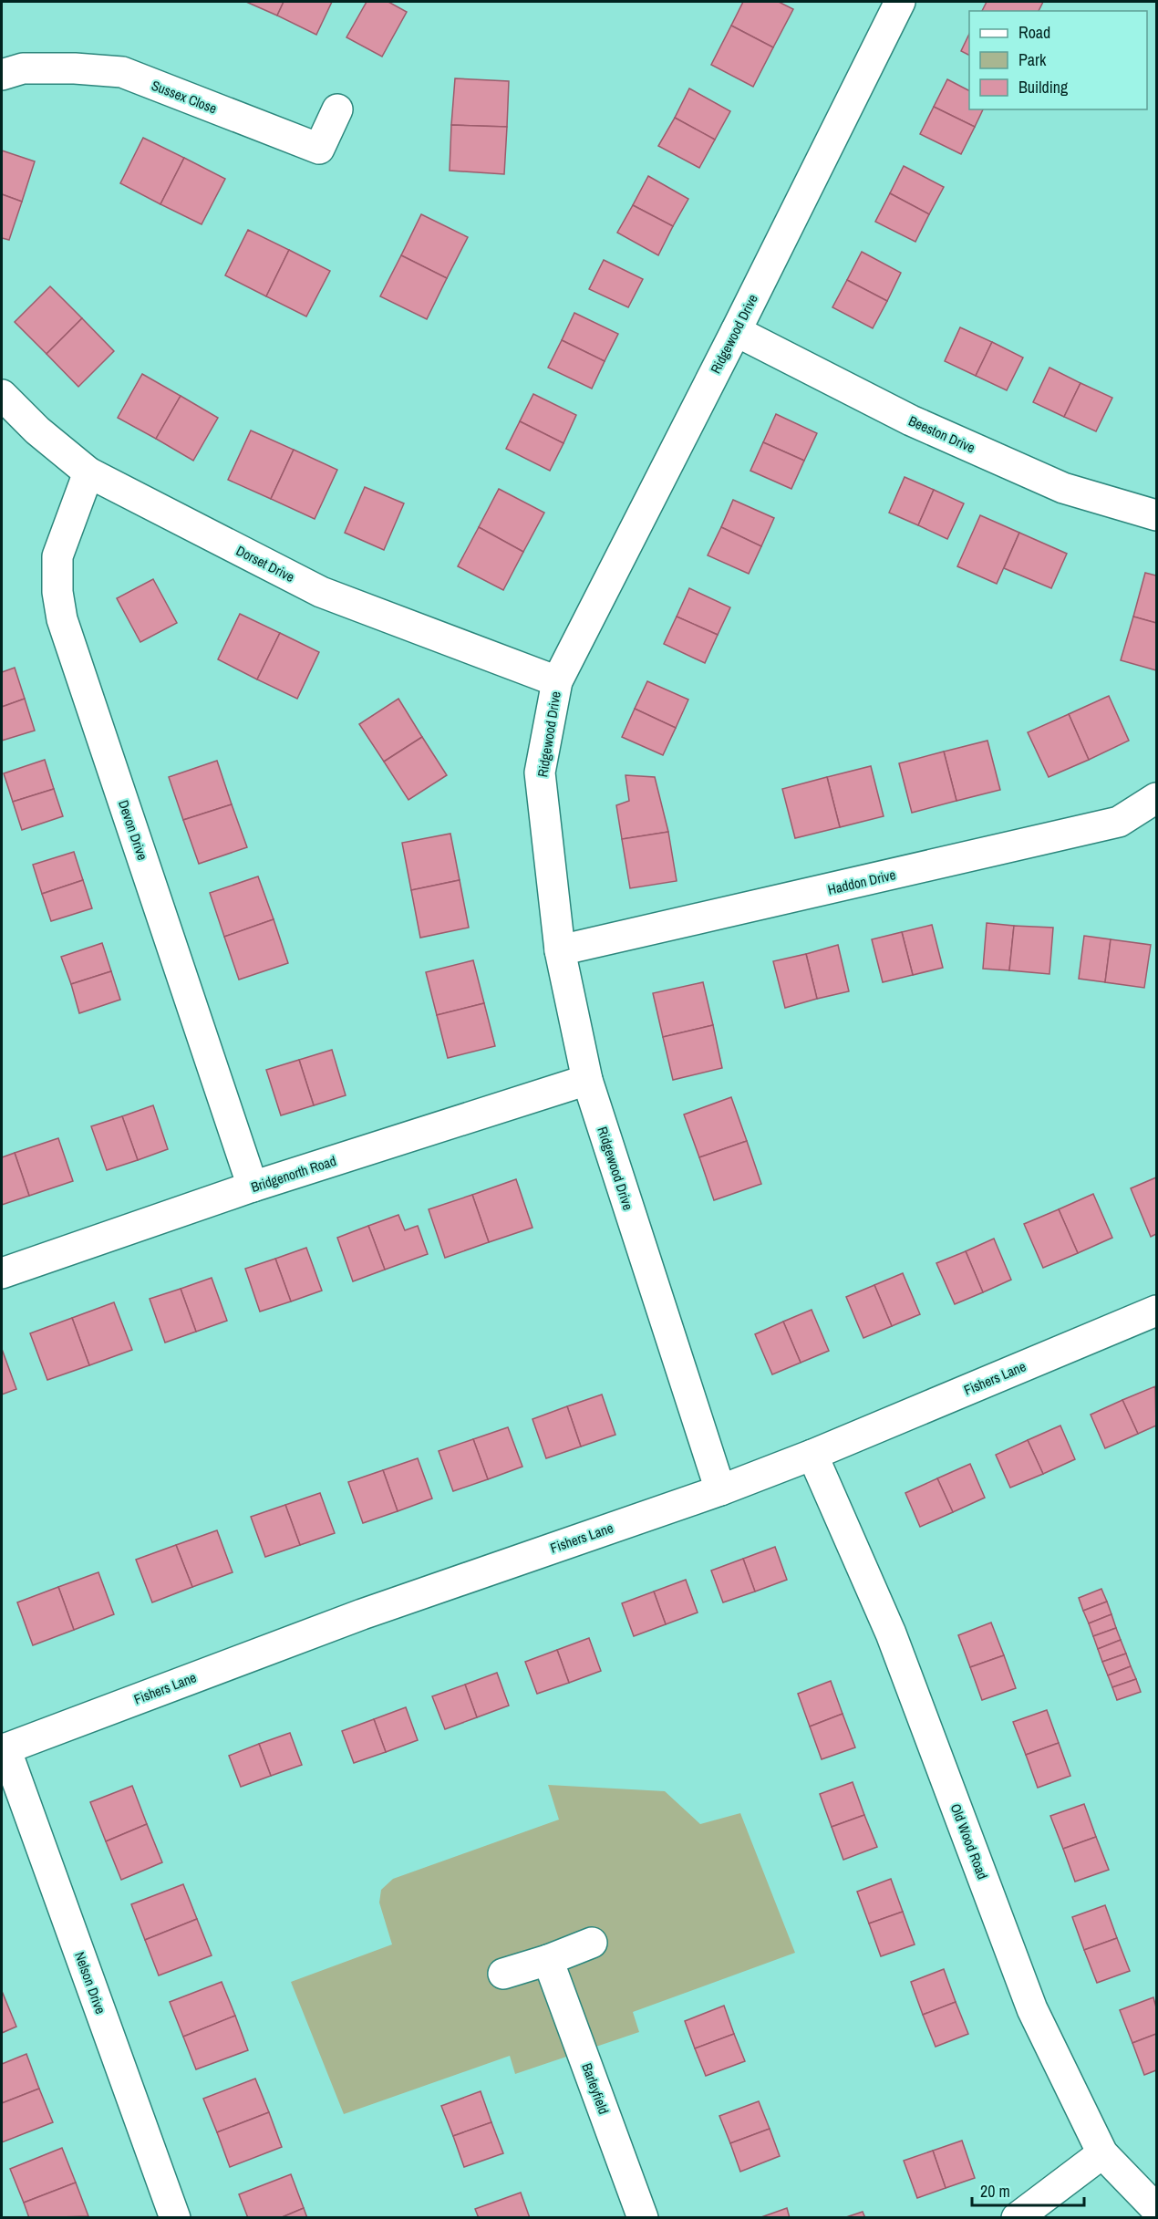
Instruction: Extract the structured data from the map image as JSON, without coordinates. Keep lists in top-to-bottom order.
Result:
{
  "streets": {
    "street": [
      "Sussex Close",
      "Ridgewood Drive",
      "Beeston Drive",
      "Dorset Drive",
      "Devon Drive",
      "Haddon Drive",
      "Bridgenorth Road",
      "Fishers Lane",
      "Old Wood Road",
      "Nelson Drive",
      "Barleyfield"
    ]
  },
  "crossings": [
    ["Ridgewood Drive", "Beeston Drive"],
    ["Ridgewood Drive", "Dorset Drive"],
    ["Ridgewood Drive", "Haddon Drive"],
    ["Ridgewood Drive", "Bridgenorth Road"],
    ["Ridgewood Drive", "Fishers Lane"],
    ["Dorset Drive", "Devon Drive"],
    ["Devon Drive", "Bridgenorth Road"],
    ["Fishers Lane", "Old Wood Road"],
    ["Fishers Lane", "Nelson Drive"]
  ],
  "legend": ["Road", "Park", "Building"],
  "scale_bar": "20 m"
}
